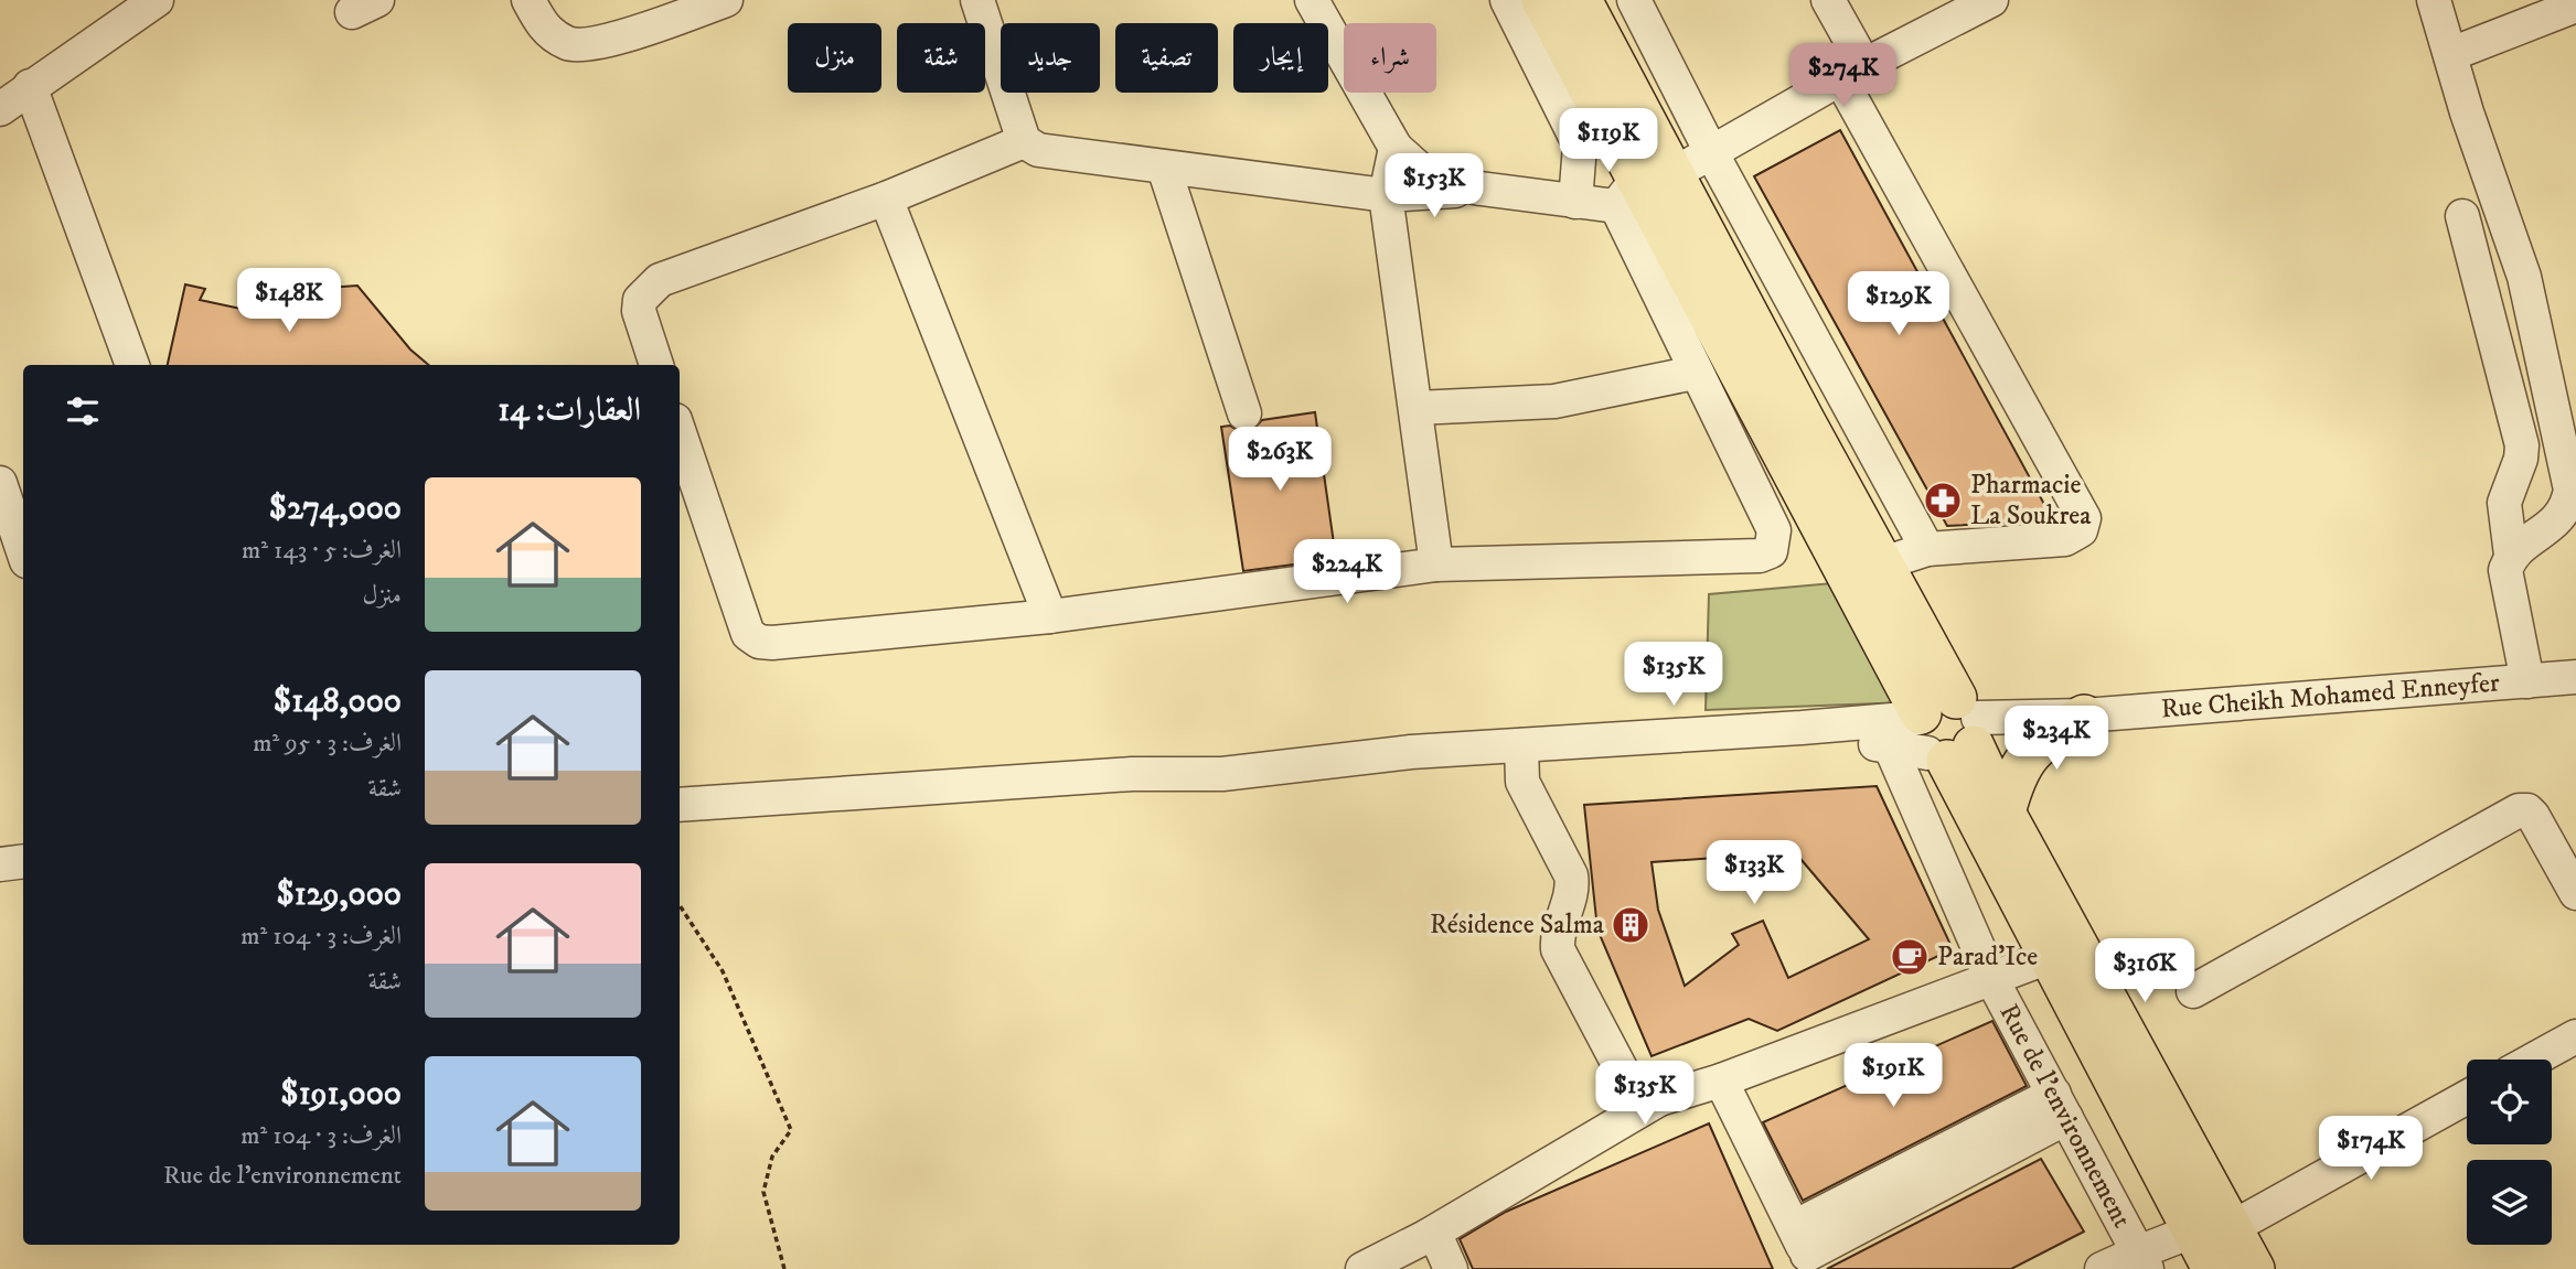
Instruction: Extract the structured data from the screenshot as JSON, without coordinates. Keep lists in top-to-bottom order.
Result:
{
  "streets": {
    "street": ["Rue Cheikh Mohamed Enneyfer", "Rue de l'environnement"]
  },
  "crossings": [
    ["Rue Cheikh Mohamed Enneyfer", "Rue de l'environnement"]
  ],
  "places": {
    "pharmacy": ["Pharmacie La Soukrea"],
    "building": ["Résidence Salma"],
    "cafe": ["Parad'Ice"]
  },
  "page": {
    "chip": [
      "شراء",
      "إيجار",
      "تصفية",
      "جديد",
      "شقة",
      "منزل"
    ],
    "price": [
      "$274K",
      "$119K",
      "$153K",
      "$148K",
      "$129K",
      "$263K",
      "$224K",
      "$135K",
      "$234K",
      "$133K",
      "$316K",
      "$191K",
      "$135K",
      "$174K"
    ],
    "heading": "العقارات: 14",
    "list": [
      {
        "name": "$274,000",
        "note": "الغرف: 5 · 143 m² · منزل"
      },
      {
        "name": "$148,000",
        "note": "الغرف: 3 · 95 m² · شقة"
      },
      {
        "name": "$129,000",
        "note": "الغرف: 3 · 104 m² · شقة"
      },
      {
        "name": "$191,000",
        "note": "الغرف: 3 · 104 m² · Rue de l'environnement"
      }
    ]
  }
}
